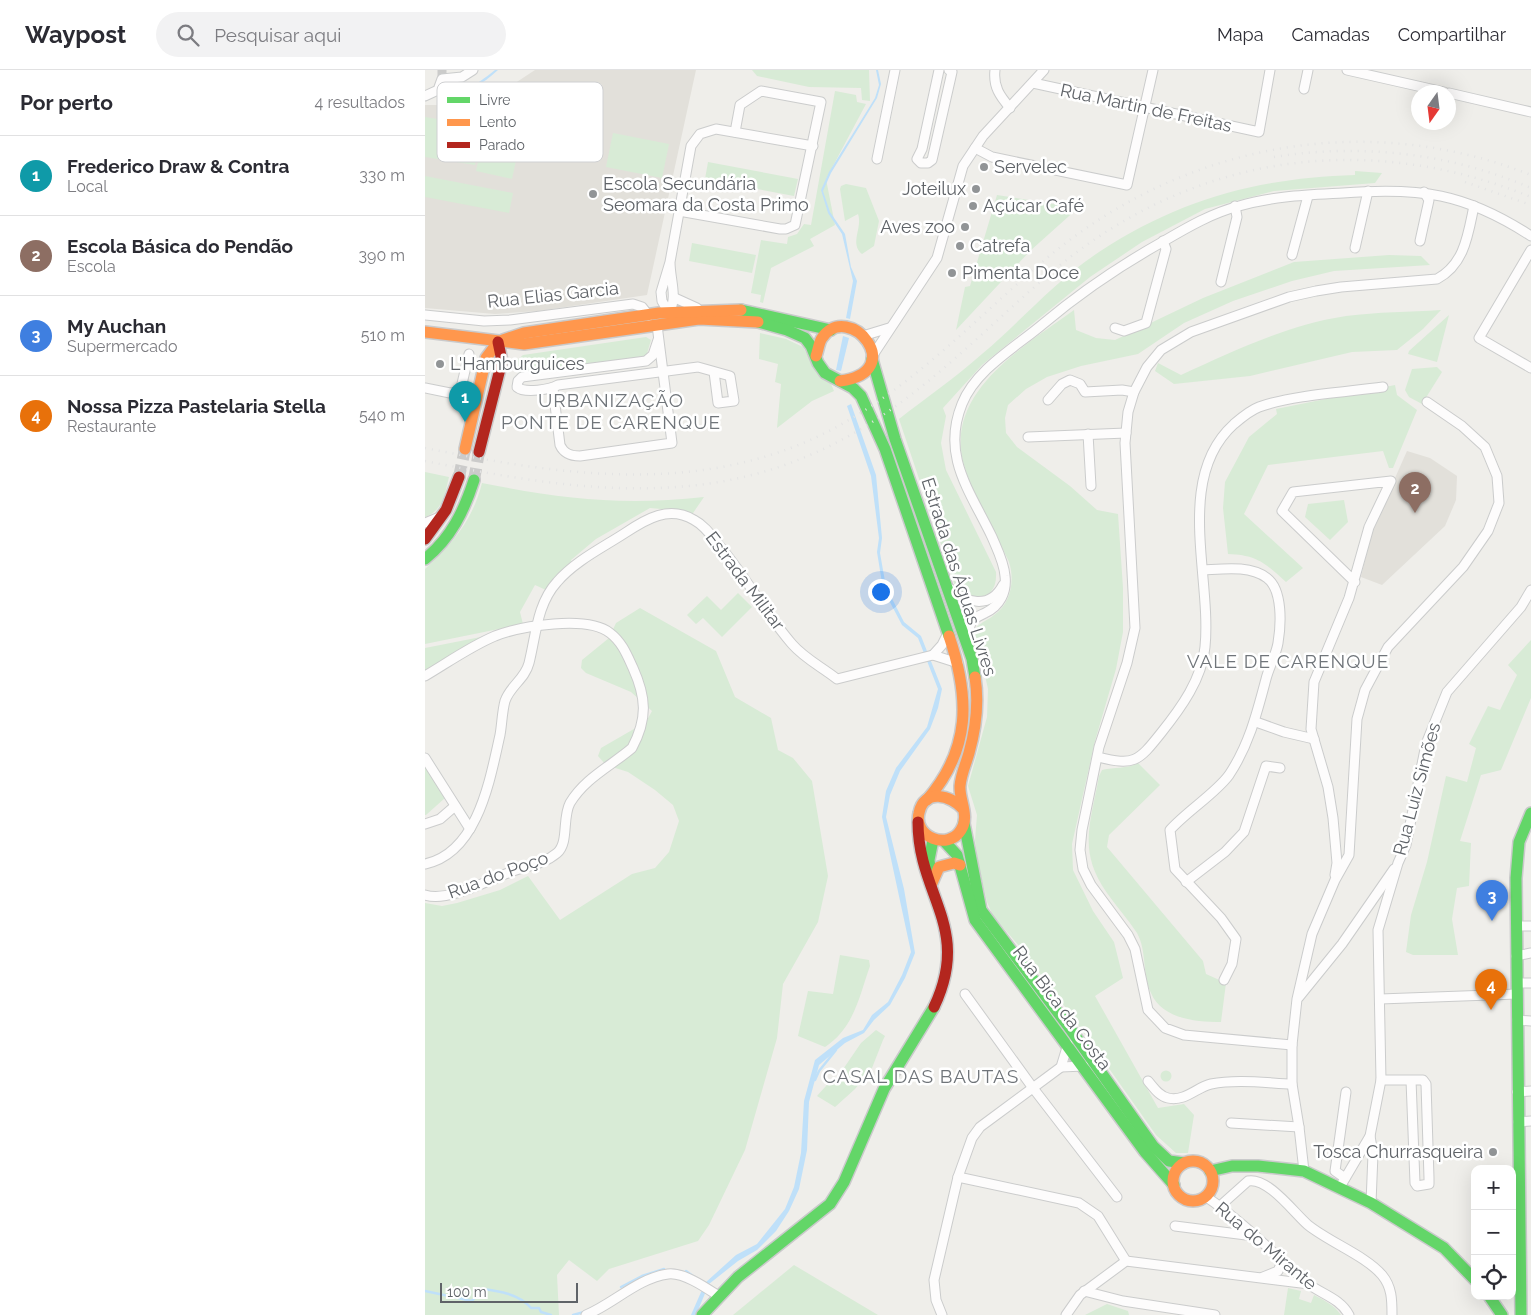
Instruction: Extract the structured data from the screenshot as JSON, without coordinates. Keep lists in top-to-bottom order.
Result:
{
  "streets": {
    "street": [
      "Rua Martin de Freitas",
      "Rua Elias Garcia",
      "Estrada das Águas Livres",
      "Estrada Militar",
      "Rua Luiz Simões",
      "Rua do Poço",
      "Rua Bica da Costa",
      "Rua do Mirante"
    ]
  },
  "crossings": [
    ["Rua Elias Garcia", "Estrada das Águas Livres"],
    ["Estrada das Águas Livres", "Rua Bica da Costa"],
    ["Estrada Militar", "Rua do Poço"],
    ["Rua Bica da Costa", "Rua do Mirante"]
  ],
  "districts": ["URBANIZAÇÃO PONTE DE CARENQUE", "VALE DE CARENQUE", "CASAL DAS BAUTAS"],
  "places": [
    "Servelec",
    "Joteilux",
    "Escola Secundária Seomara da Costa Primo",
    "Açúcar Café",
    "Aves zoo",
    "Catrefa",
    "Pimenta Doce",
    "L'Hamburguices",
    "Tosca Churrasqueira"
  ],
  "legend": ["Livre", "Lento", "Parado"],
  "scale_bar": "100 m",
  "north": "bottom",
  "page": {
    "header": "Waypost",
    "search": "Pesquisar aqui",
    "nav": ["Mapa", "Camadas", "Compartilhar"],
    "heading": ["Por perto", "4 resultados"],
    "list": [
      {
        "mark": "1",
        "name": "Frederico Draw & Contra",
        "note": "Local",
        "value": "330 m"
      },
      {
        "mark": "2",
        "name": "Escola Básica do Pendão",
        "note": "Escola",
        "value": "390 m"
      },
      {
        "mark": "3",
        "name": "My Auchan",
        "note": "Supermercado",
        "value": "510 m"
      },
      {
        "mark": "4",
        "name": "Nossa Pizza Pastelaria Stella",
        "note": "Restaurante",
        "value": "540 m"
      }
    ],
    "pins": [
      "1",
      "2",
      "3",
      "4"
    ],
    "map_buttons": ["+", "−"],
    "scale": "100 m"
  }
}
